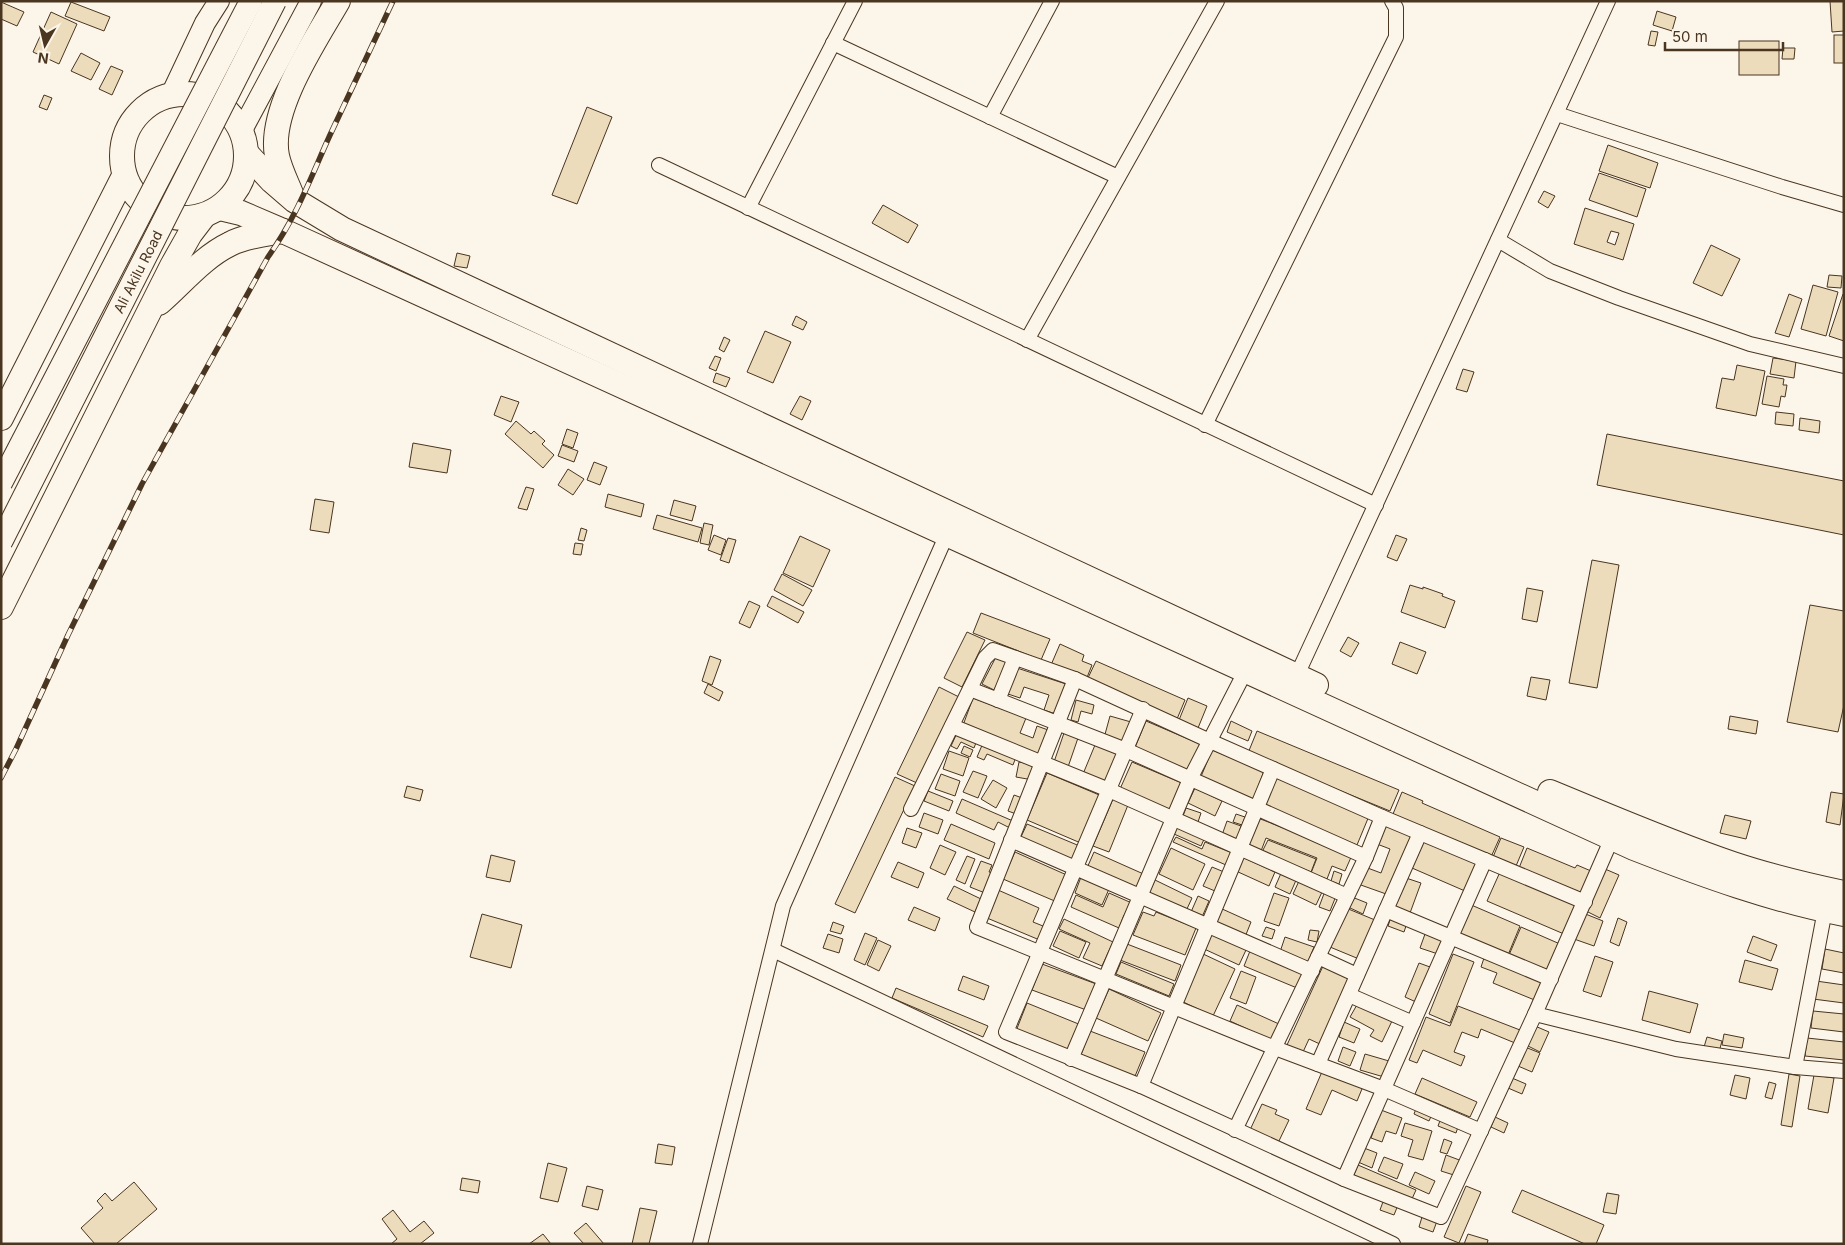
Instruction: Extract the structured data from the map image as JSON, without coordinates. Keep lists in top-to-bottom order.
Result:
{
  "streets": {
    "main road": ["Ali Akilu Road"]
  },
  "scale_bar": "50 m",
  "north": "bottom"
}
